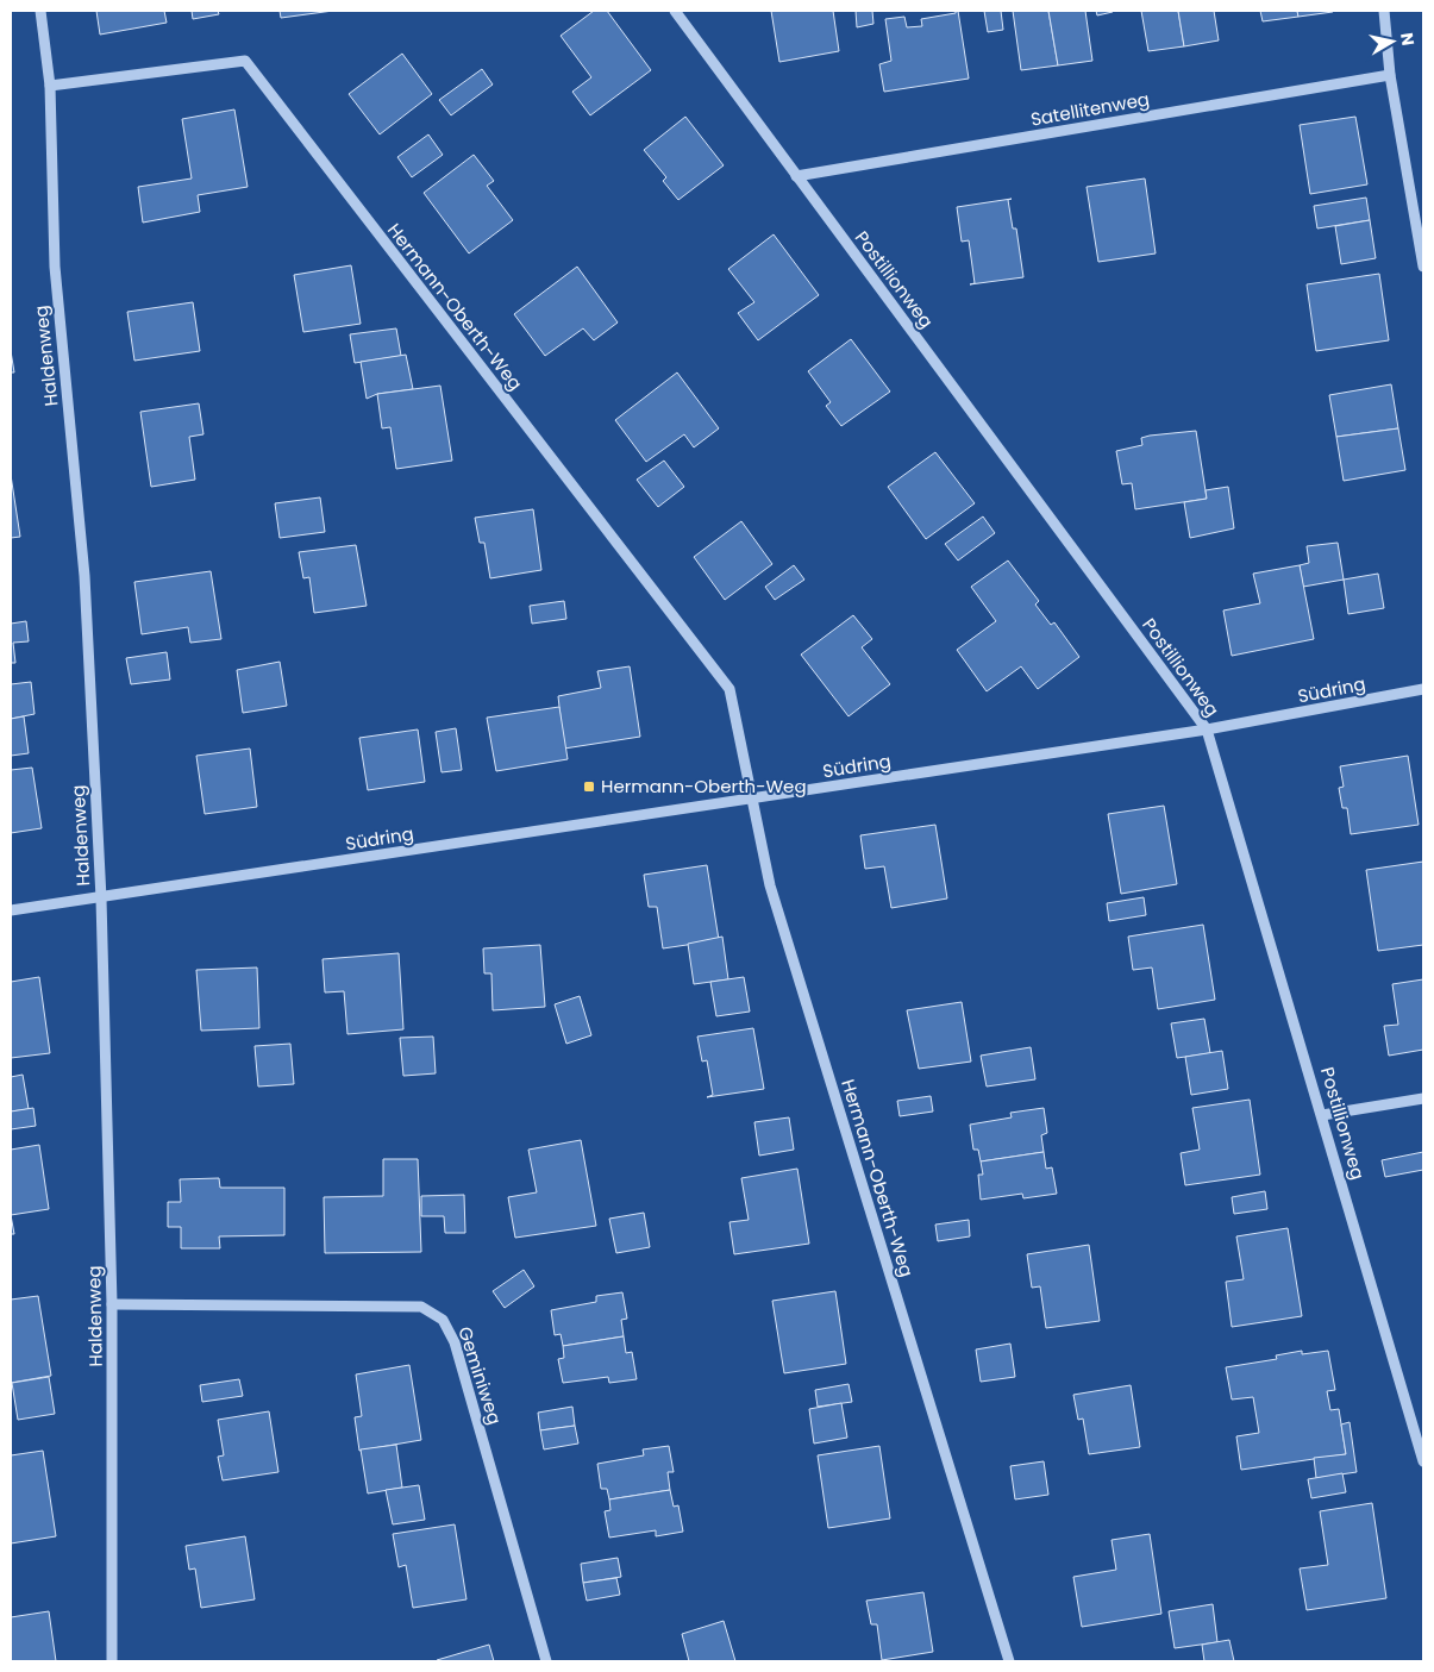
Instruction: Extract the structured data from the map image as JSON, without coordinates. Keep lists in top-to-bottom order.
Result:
{
  "streets": {
    "street": [
      "Satellitenweg",
      "Postillionweg",
      "Hermann-Oberth-Weg",
      "Haldenweg",
      "Südring",
      "Geminiweg"
    ]
  },
  "crossings": [
    ["Satellitenweg", "Postillionweg"],
    ["Postillionweg", "Südring"],
    ["Hermann-Oberth-Weg", "Haldenweg"],
    ["Hermann-Oberth-Weg", "Südring"],
    ["Haldenweg", "Südring"],
    ["Haldenweg", "Geminiweg"]
  ],
  "places": {
    "transit": ["Hermann-Oberth-Weg"]
  },
  "north": "right"
}
